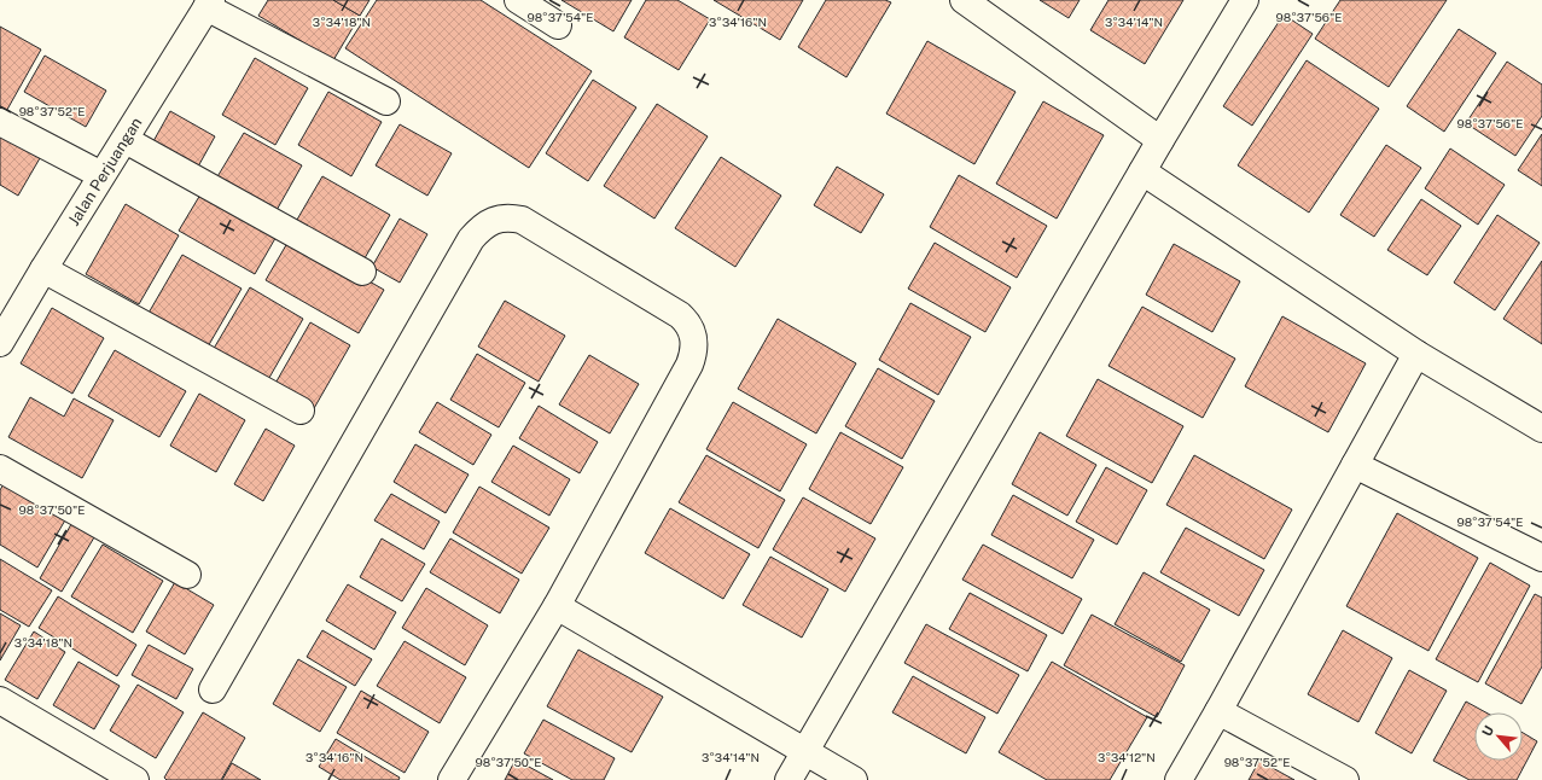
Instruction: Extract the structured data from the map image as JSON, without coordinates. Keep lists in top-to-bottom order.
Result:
{
  "streets": {
    "street": ["Jalan Perjuangan"]
  },
  "north": "top left",
  "coordinates": [
    "98°37'54\"E",
    "98°37'56\"E",
    "3°34'18\"N",
    "3°34'16\"N",
    "3°34'14\"N",
    "98°37'52\"E",
    "98°37'50\"E",
    "3°34'12\"N"
  ]
}
